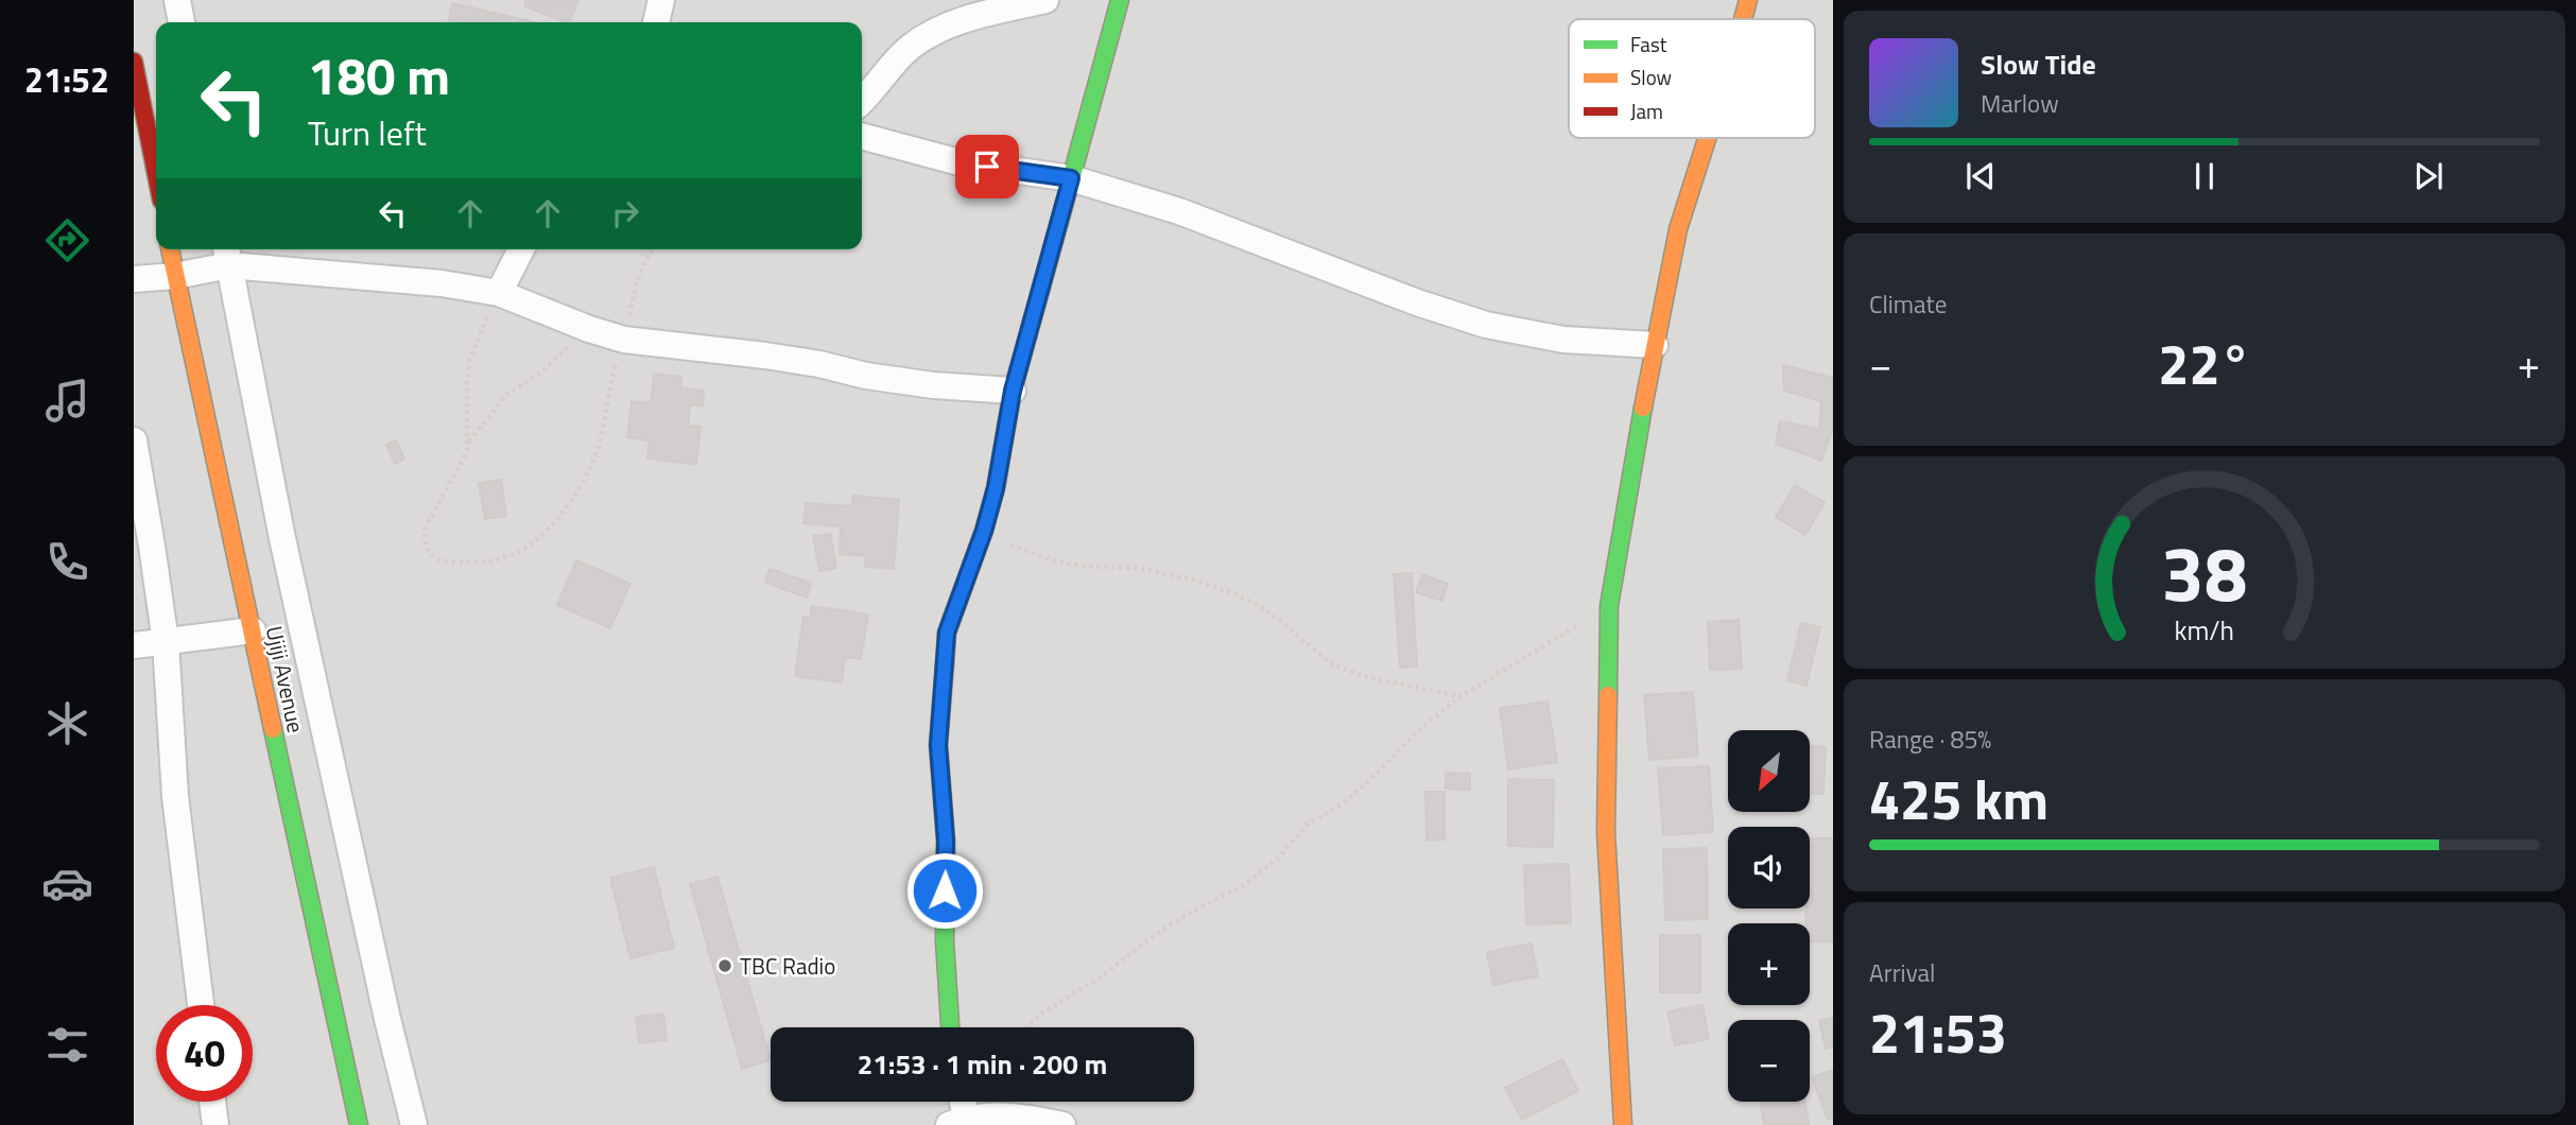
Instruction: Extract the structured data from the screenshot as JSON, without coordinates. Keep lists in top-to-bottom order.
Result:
{
  "streets": {
    "street": ["Ujiji Avenue"]
  },
  "places": ["TBC Radio"],
  "legend": ["Fast", "Slow", "Jam"],
  "north": "bottom left",
  "page": {
    "tabs": "21:52",
    "turn": ["180 m", "Turn left"],
    "song": ["Slow Tide", "Marlow"],
    "tile": [
      "Climate",
      ["Range · 85%", "425 km"],
      ["Arrival", "21:53"]
    ],
    "heat": ["−", "22°", "+"],
    "map_buttons": ["+", "−"],
    "limit": "40",
    "trip": "21:53 · 1 min · 200 m",
    "gauge": ["38", "km/h"]
  }
}
